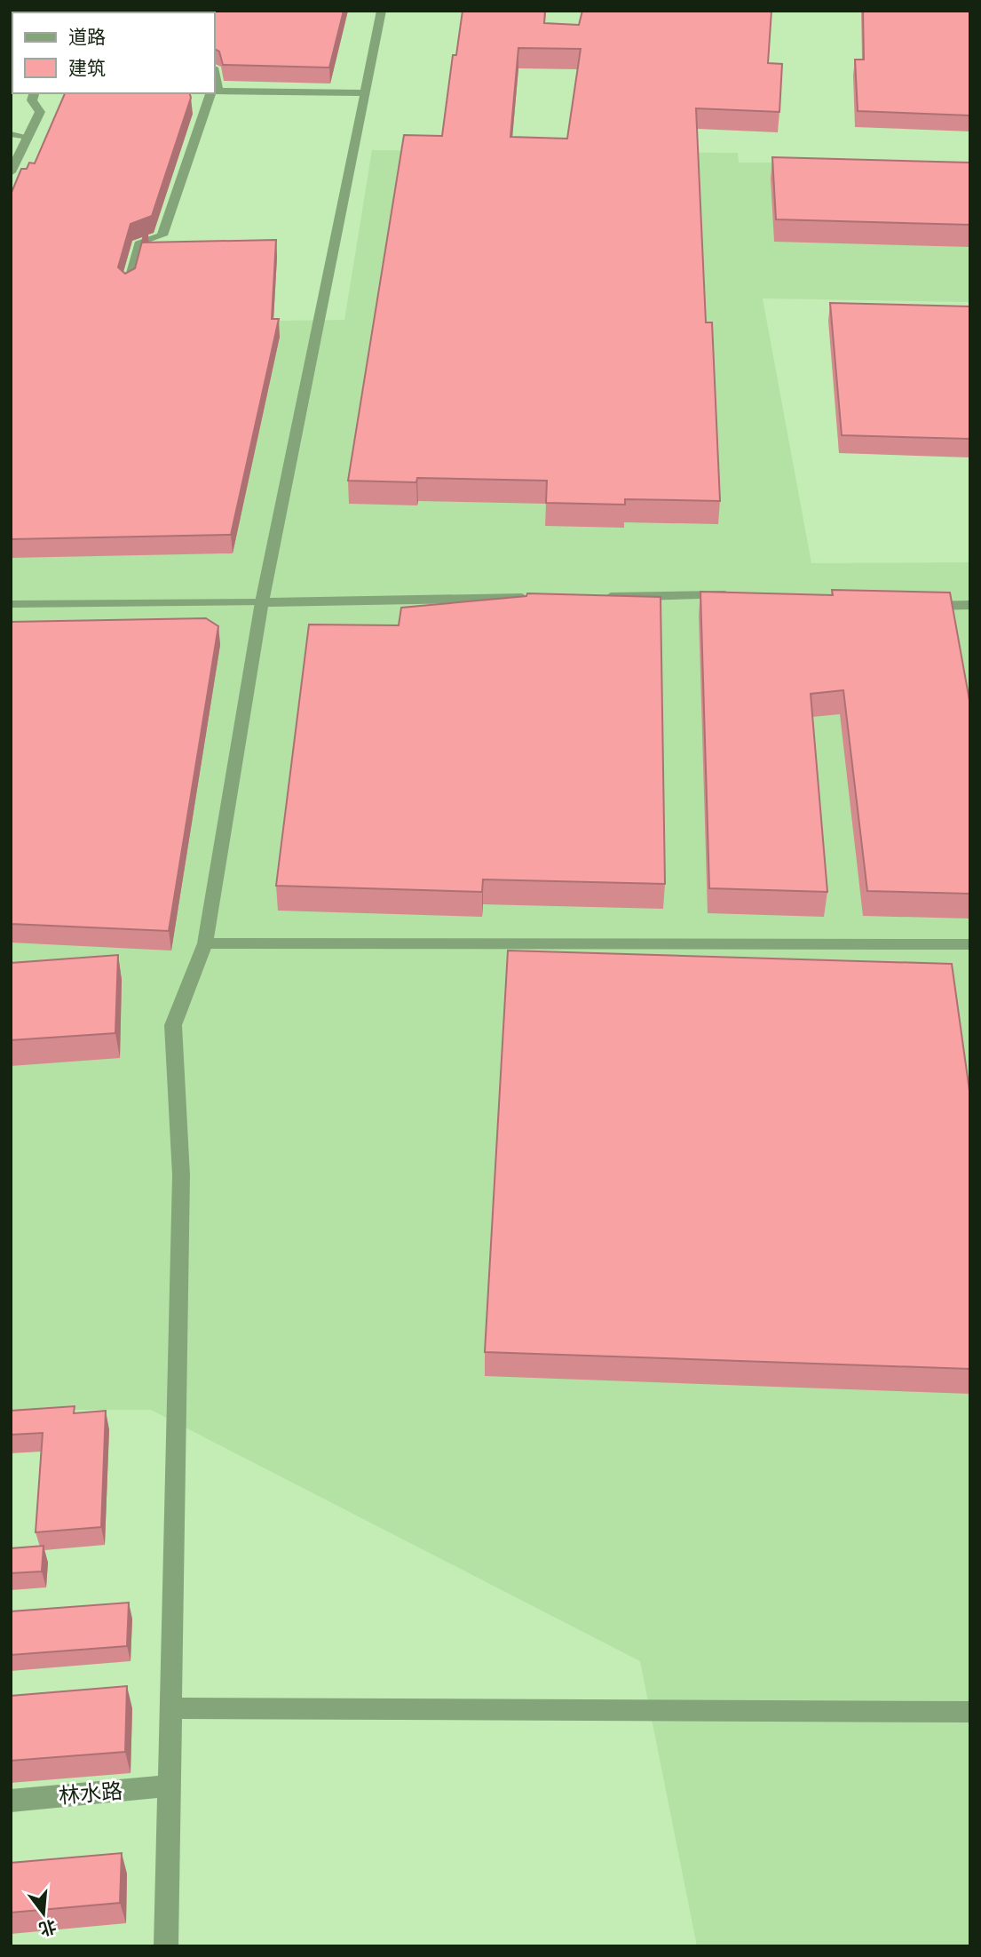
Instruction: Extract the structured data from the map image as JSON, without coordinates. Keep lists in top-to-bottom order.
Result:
{
  "streets": {
    "street": ["林水路"]
  },
  "legend": ["道路", "建筑"],
  "north": "bottom"
}
